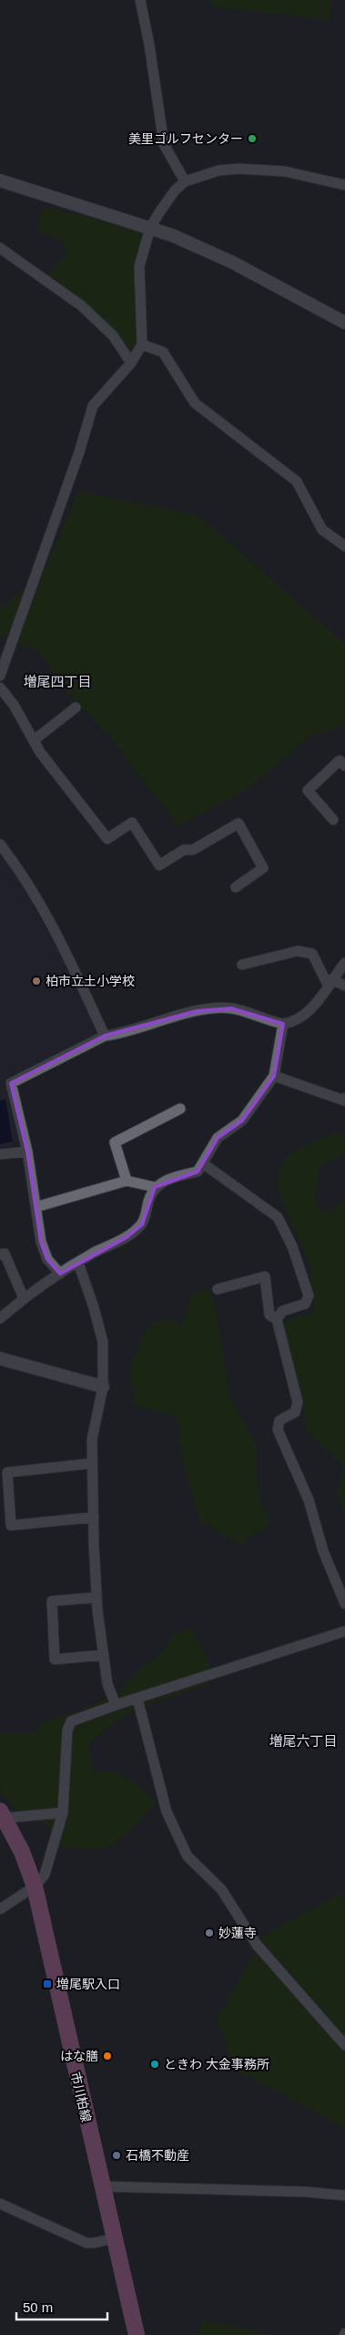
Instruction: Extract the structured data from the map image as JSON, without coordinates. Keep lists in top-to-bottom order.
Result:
{
  "streets": {
    "main road": ["市川柏線"]
  },
  "districts": ["増尾四丁目", "増尾六丁目"],
  "places": {
    "other": [
      "美里ゴルフセンター",
      "柏市立土小学校",
      "妙蓮寺",
      "はな膳",
      "ときわ 大金事務所",
      "石橋不動産"
    ],
    "transit": ["増尾駅入口"]
  },
  "scale_bar": "50 m"
}
